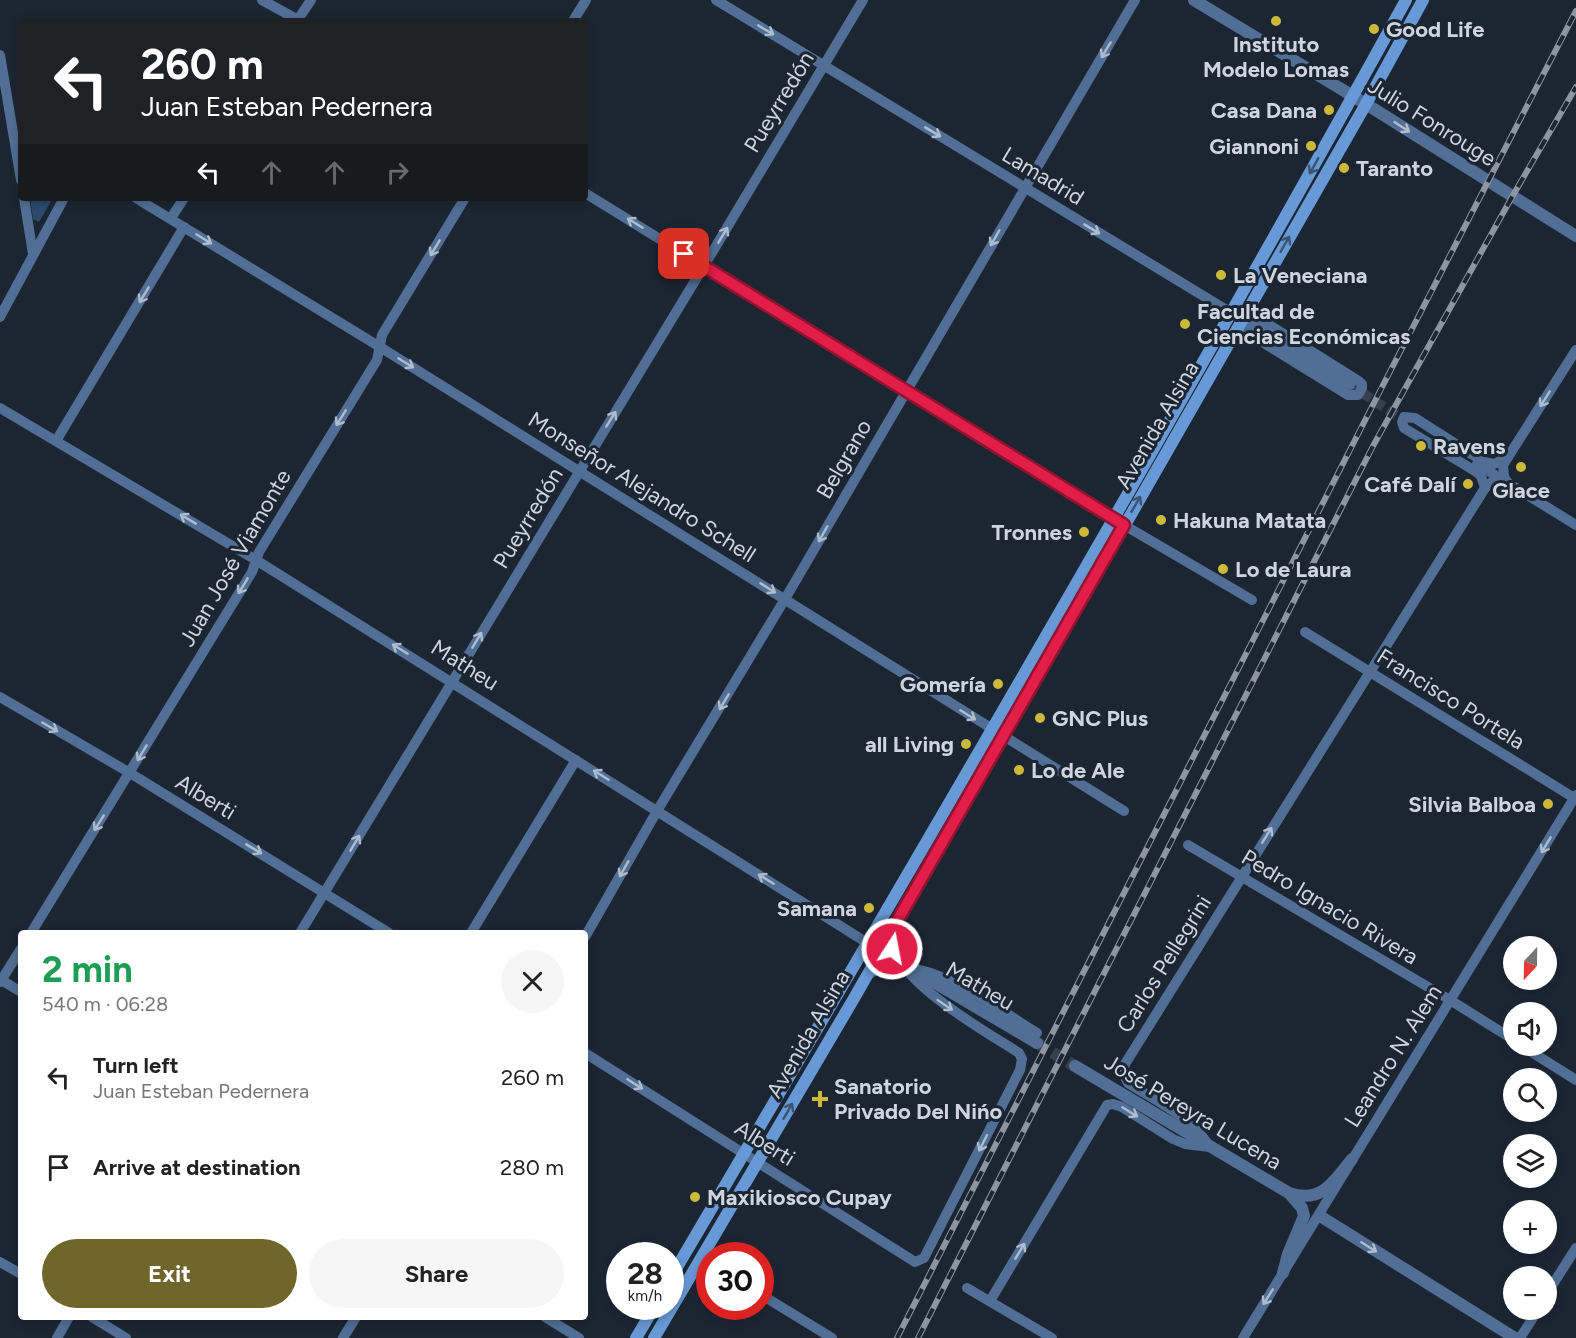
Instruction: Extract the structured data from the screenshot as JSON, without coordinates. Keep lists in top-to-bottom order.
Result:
{
  "streets": {
    "main road": ["Avenida Alsina"],
    "street": [
      "Pueyrredón",
      "Julio Fonrouge",
      "Lamadrid",
      "Belgrano",
      "Monseñor Alejandro Schell",
      "Juan José Viamonte",
      "Matheu",
      "Francisco Portela",
      "Alberti",
      "Pedro Ignacio Rivera",
      "Carlos Pellegrini",
      "Leandro N. Alem",
      "José Pereyra Lucena"
    ]
  },
  "crossings": [
    ["Pueyrredón", "Lamadrid"],
    ["Pueyrredón", "Monseñor Alejandro Schell"],
    ["Pueyrredón", "Matheu"],
    ["Pueyrredón", "Alberti"],
    ["Julio Fonrouge", "Avenida Alsina"],
    ["Lamadrid", "Avenida Alsina"],
    ["Lamadrid", "Belgrano"],
    ["Avenida Alsina", "Monseñor Alejandro Schell"],
    ["Avenida Alsina", "Matheu"],
    ["Avenida Alsina", "Alberti"],
    ["Belgrano", "Monseñor Alejandro Schell"],
    ["Belgrano", "Matheu"],
    ["Monseñor Alejandro Schell", "Juan José Viamonte"],
    ["Juan José Viamonte", "Matheu"],
    ["Juan José Viamonte", "Alberti"],
    ["Matheu", "Alberti"],
    ["Francisco Portela", "Carlos Pellegrini"],
    ["Francisco Portela", "Leandro N. Alem"],
    ["Pedro Ignacio Rivera", "Carlos Pellegrini"],
    ["Pedro Ignacio Rivera", "Leandro N. Alem"],
    ["Carlos Pellegrini", "José Pereyra Lucena"],
    ["Leandro N. Alem", "José Pereyra Lucena"]
  ],
  "one_way": [
    "Pueyrredón",
    "Julio Fonrouge",
    "Lamadrid",
    "Belgrano",
    "Monseñor Alejandro Schell",
    "Juan José Viamonte",
    "Alberti",
    "Leandro N. Alem"
  ],
  "places": {
    "other": [
      "Instituto Modelo Lomas",
      "Good Life",
      "Casa Dana",
      "Giannoni",
      "Taranto",
      "La Veneciana",
      "Facultad de Ciencias Económicas",
      "Ravens",
      "Glace",
      "Café Dalí",
      "Hakuna Matata",
      "Tronnes",
      "Lo de Laura",
      "Gomería",
      "GNC Plus",
      "all Living",
      "Lo de Ale",
      "Silvia Balboa",
      "Samana",
      "Maxikiosco Cupay"
    ],
    "health": ["Sanatorio Privado Del Nińo"]
  },
  "north": "bottom",
  "page": {
    "turn": ["260 m", "Juan Esteban Pedernera"],
    "heading": ["2 min", "540 m · 06:28"],
    "map_buttons": ["+", "−"],
    "list": [
      {
        "name": "Turn left",
        "note": "Juan Esteban Pedernera",
        "value": "260 m"
      },
      {
        "name": "Arrive at destination",
        "value": "280 m"
      }
    ],
    "buttons": ["Exit", "Share"],
    "speed": "28 km/h",
    "limit": "30"
  }
}
